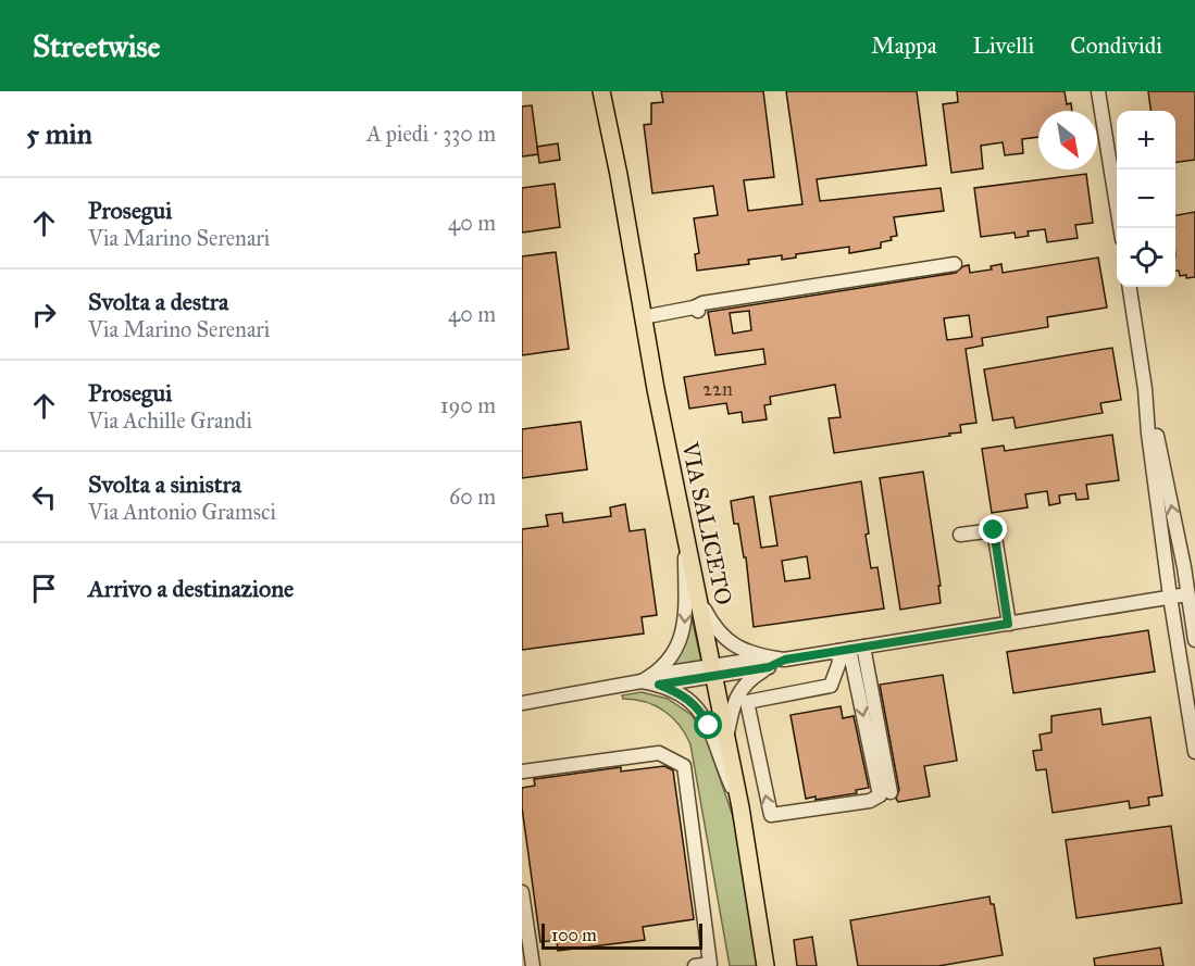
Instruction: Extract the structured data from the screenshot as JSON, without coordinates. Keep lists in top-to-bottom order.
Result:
{
  "streets": {
    "main road": ["VIA SALICETO"]
  },
  "house_numbers": ["22n"],
  "scale_bar": "100 m",
  "north": "bottom right",
  "page": {
    "header": "Streetwise",
    "nav": ["Mappa", "Livelli", "Condividi"],
    "heading": ["5 min", "A piedi · 330 m"],
    "map_buttons": ["+", "−"],
    "list": [
      ["Prosegui", "Via Marino Serenari", "40 m"],
      ["Svolta a destra", "Via Marino Serenari", "40 m"],
      ["Prosegui", "Via Achille Grandi", "190 m"],
      ["Svolta a sinistra", "Via Antonio Gramsci", "60 m"],
      "Arrivo a destinazione"
    ],
    "scale": "100 m"
  }
}
